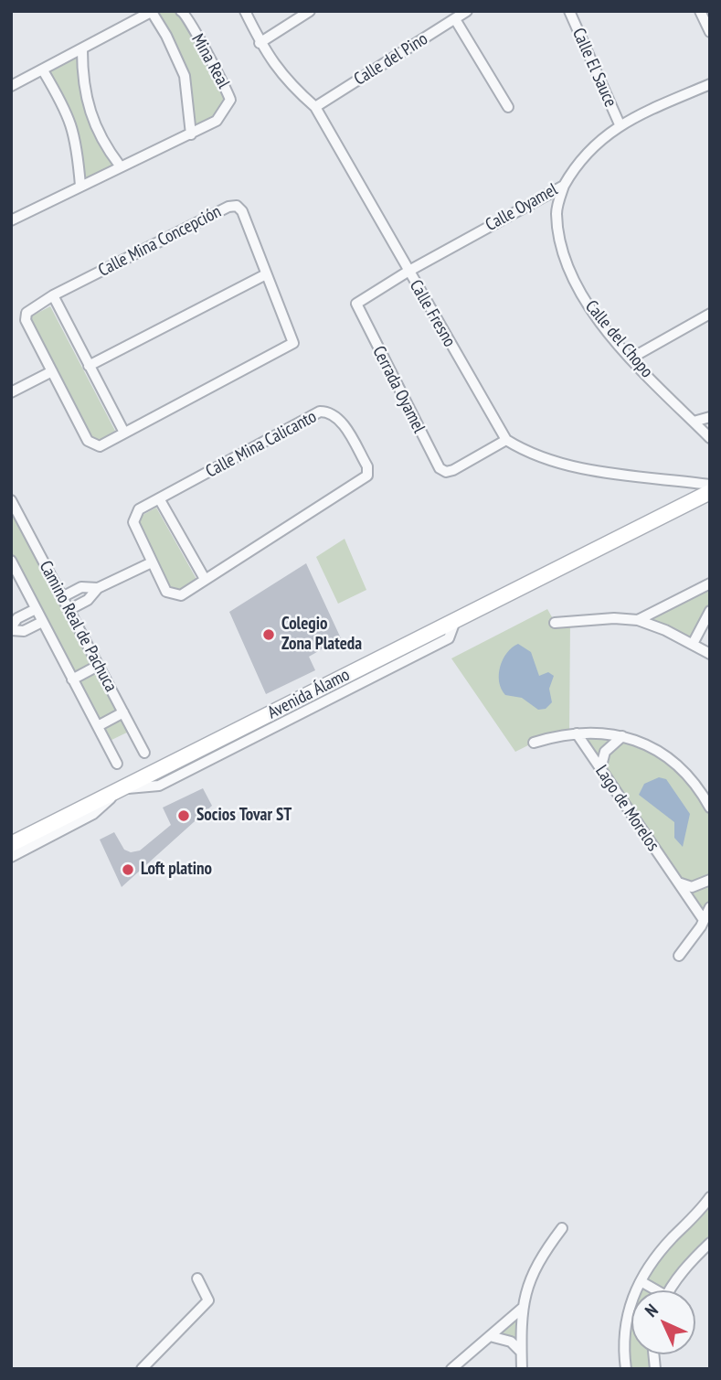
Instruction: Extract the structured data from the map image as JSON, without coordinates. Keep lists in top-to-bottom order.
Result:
{
  "streets": {
    "street": [
      "Calle del Pino",
      "Mina Real",
      "Calle El Sauce",
      "Calle Oyamel",
      "Calle Mina Concepción",
      "Calle Fresno",
      "Calle del Chopo",
      "Cerrada Oyamel",
      "Calle Mina Calicanto",
      "Camino Real de Pachuca",
      "Avenida Álamo",
      "Lago de Morelos"
    ]
  },
  "crossings": [
    ["Calle del Pino", "Calle Fresno"],
    ["Calle El Sauce", "Calle Oyamel"],
    ["Calle Oyamel", "Calle Fresno"],
    ["Calle Oyamel", "Calle del Chopo"],
    ["Calle Oyamel", "Cerrada Oyamel"],
    ["Calle Fresno", "Cerrada Oyamel"]
  ],
  "places": ["Colegio Zona Plateda", "Socios Tovar ST", "Loft platino"],
  "north": "top left"
}
